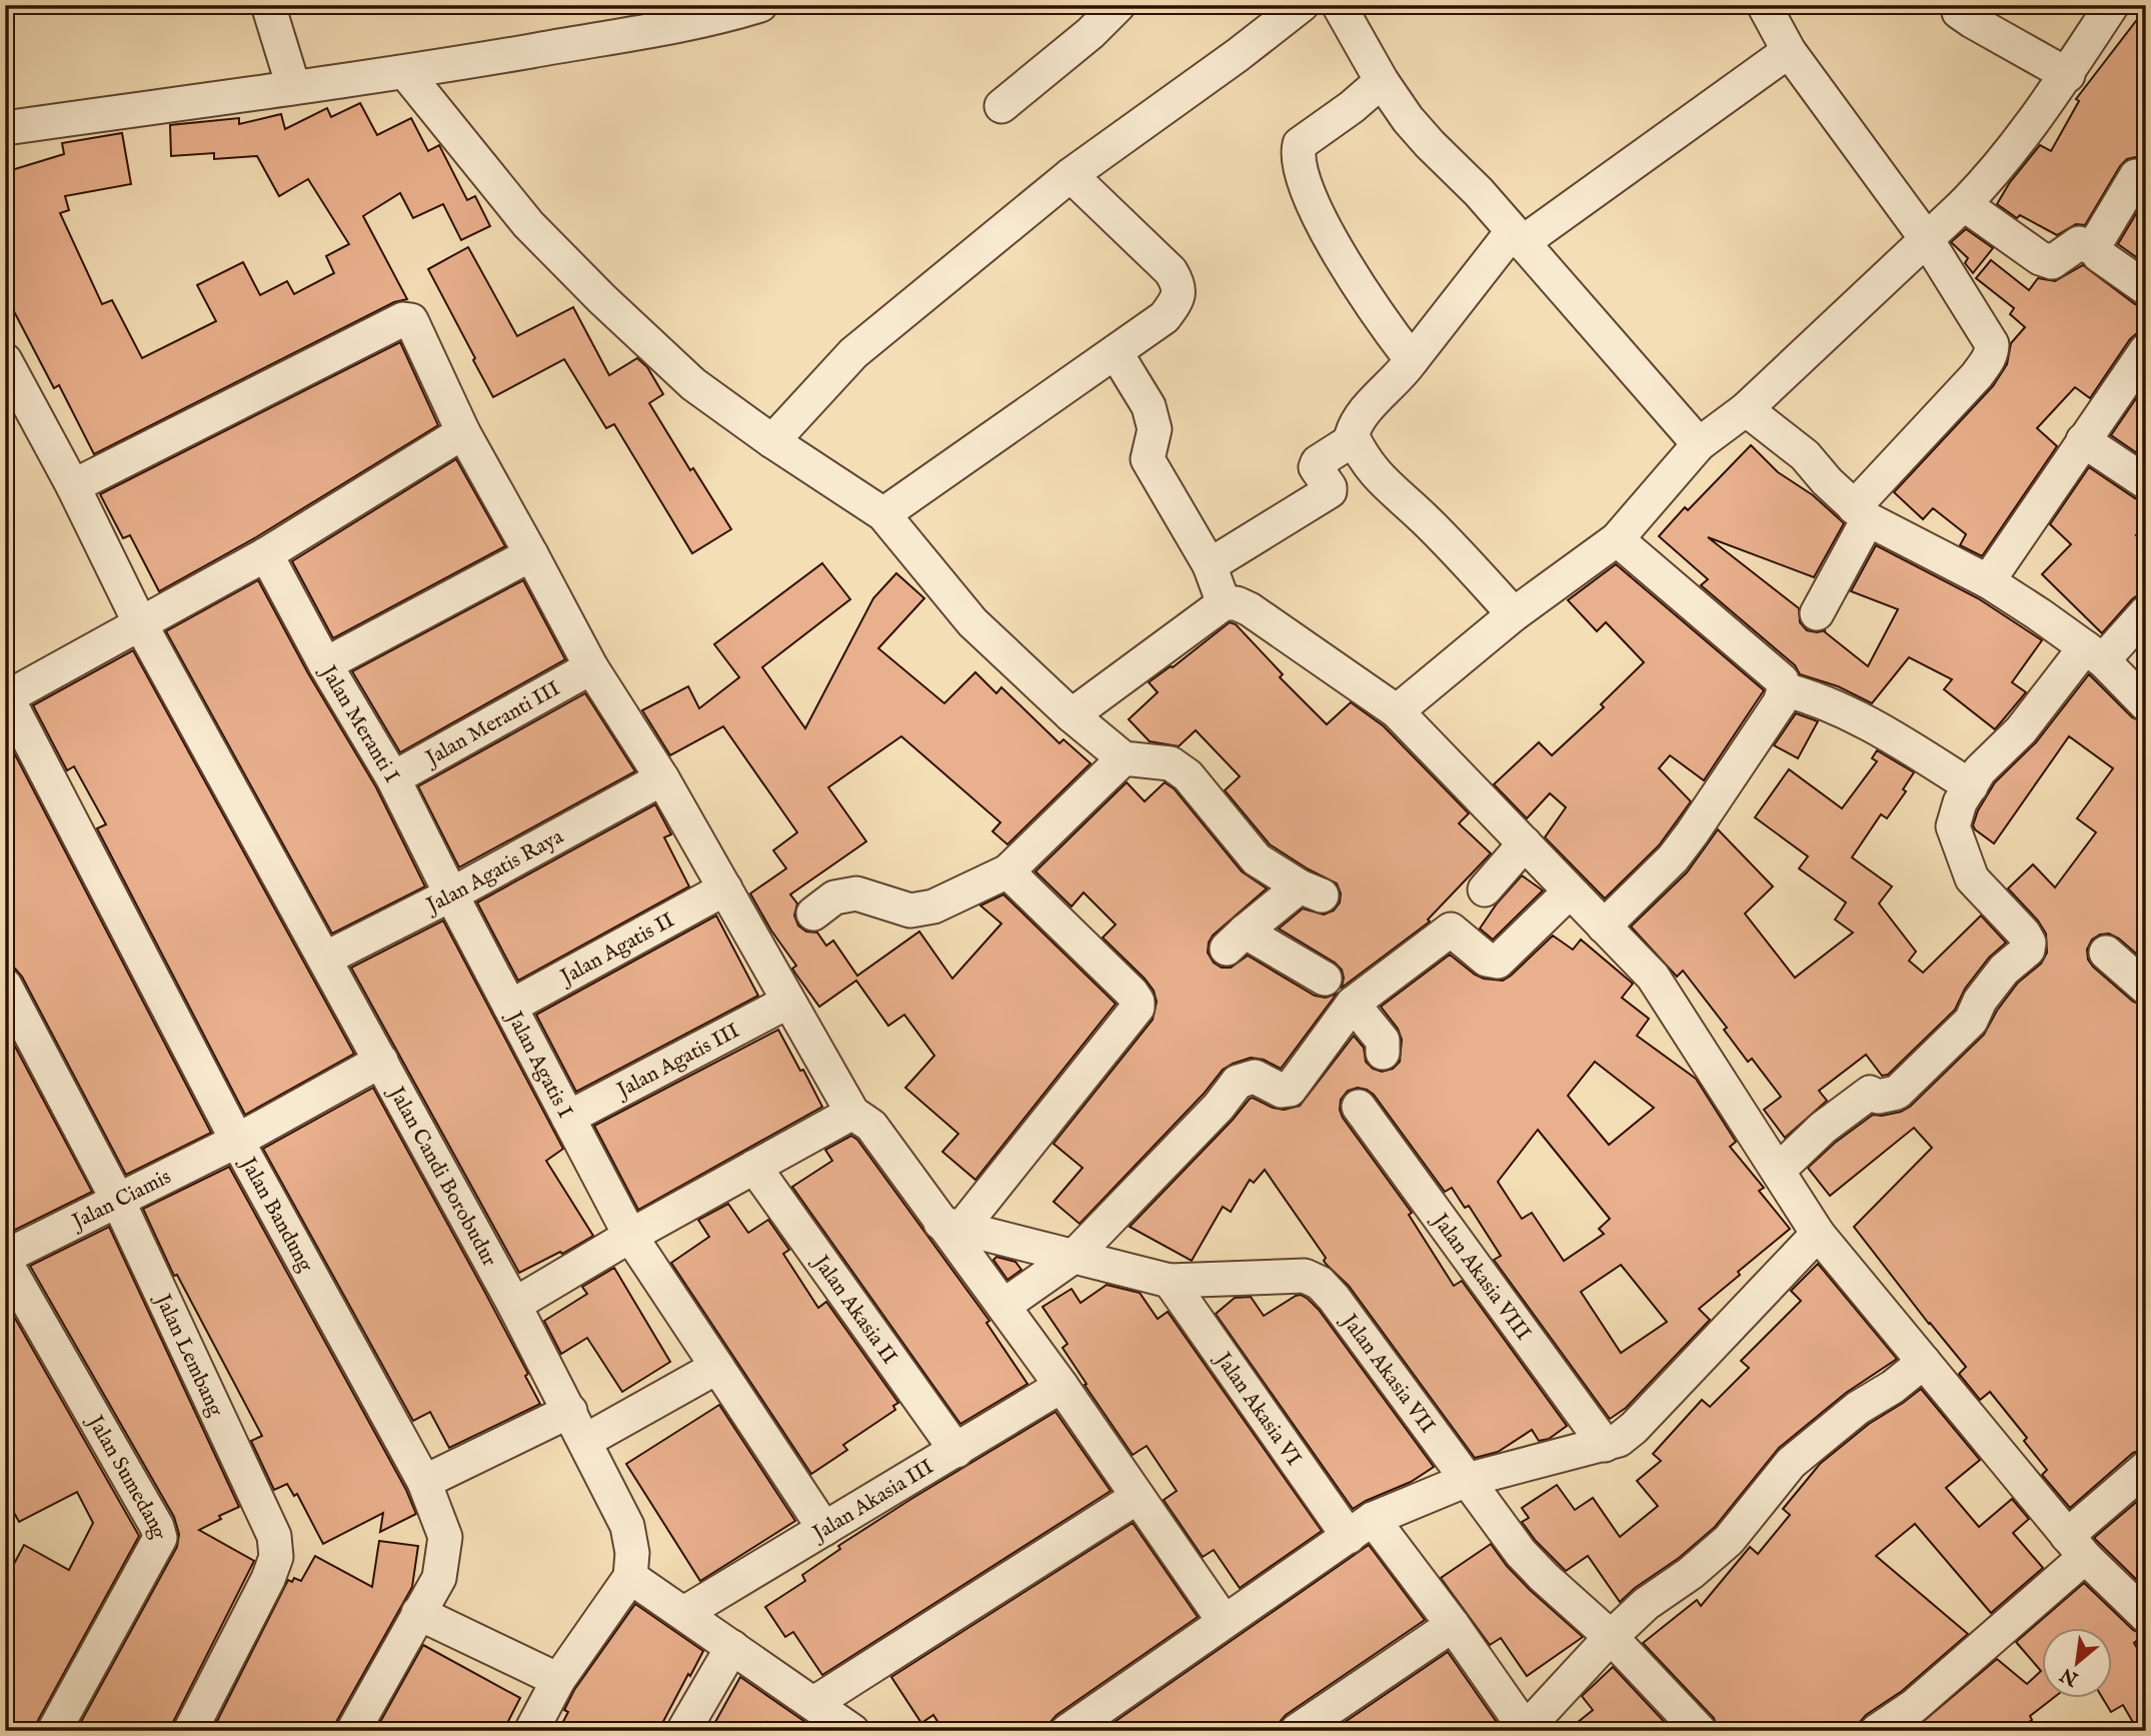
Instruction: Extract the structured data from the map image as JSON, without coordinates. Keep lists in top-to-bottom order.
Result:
{
  "streets": {
    "street": [
      "Jalan Meranti I",
      "Jalan Meranti III",
      "Jalan Agatis Raya",
      "Jalan Agatis II",
      "Jalan Agatis III",
      "Jalan Agatis I",
      "Jalan Candi Borobudur",
      "Jalan Ciamis",
      "Jalan Bandung",
      "Jalan Akasia VIII",
      "Jalan Akasia II",
      "Jalan Lembang",
      "Jalan Akasia VII",
      "Jalan Akasia VI",
      "Jalan Sumedang",
      "Jalan Akasia III"
    ]
  },
  "crossings": [
    ["Jalan Meranti I", "Jalan Meranti III"],
    ["Jalan Meranti I", "Jalan Agatis Raya"],
    ["Jalan Meranti I", "Jalan Agatis I"],
    ["Jalan Agatis Raya", "Jalan Agatis I"],
    ["Jalan Agatis Raya", "Jalan Candi Borobudur"],
    ["Jalan Agatis II", "Jalan Agatis I"],
    ["Jalan Agatis III", "Jalan Agatis I"],
    ["Jalan Agatis I", "Jalan Akasia III"],
    ["Jalan Candi Borobudur", "Jalan Ciamis"],
    ["Jalan Ciamis", "Jalan Bandung"],
    ["Jalan Ciamis", "Jalan Lembang"],
    ["Jalan Ciamis", "Jalan Sumedang"],
    ["Jalan Akasia II", "Jalan Akasia III"],
    ["Jalan Akasia VII", "Jalan Akasia VI"]
  ],
  "north": "bottom left"
}
